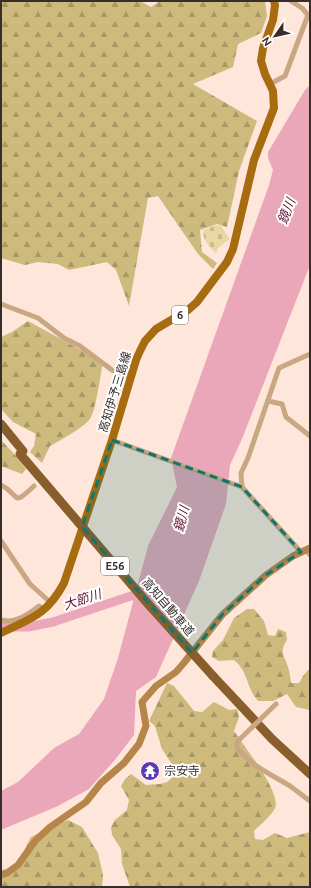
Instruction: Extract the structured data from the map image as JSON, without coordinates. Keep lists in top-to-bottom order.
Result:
{
  "streets": {
    "highway": ["E56", "高知自動車道"],
    "main road": ["6", "高知伊予三島線"]
  },
  "crossings": [
    ["E56", "高知自動車道"]
  ],
  "water": ["鏡川", "大節川"],
  "places": {
    "temple": ["宗安寺"]
  },
  "north": "bottom left"
}
